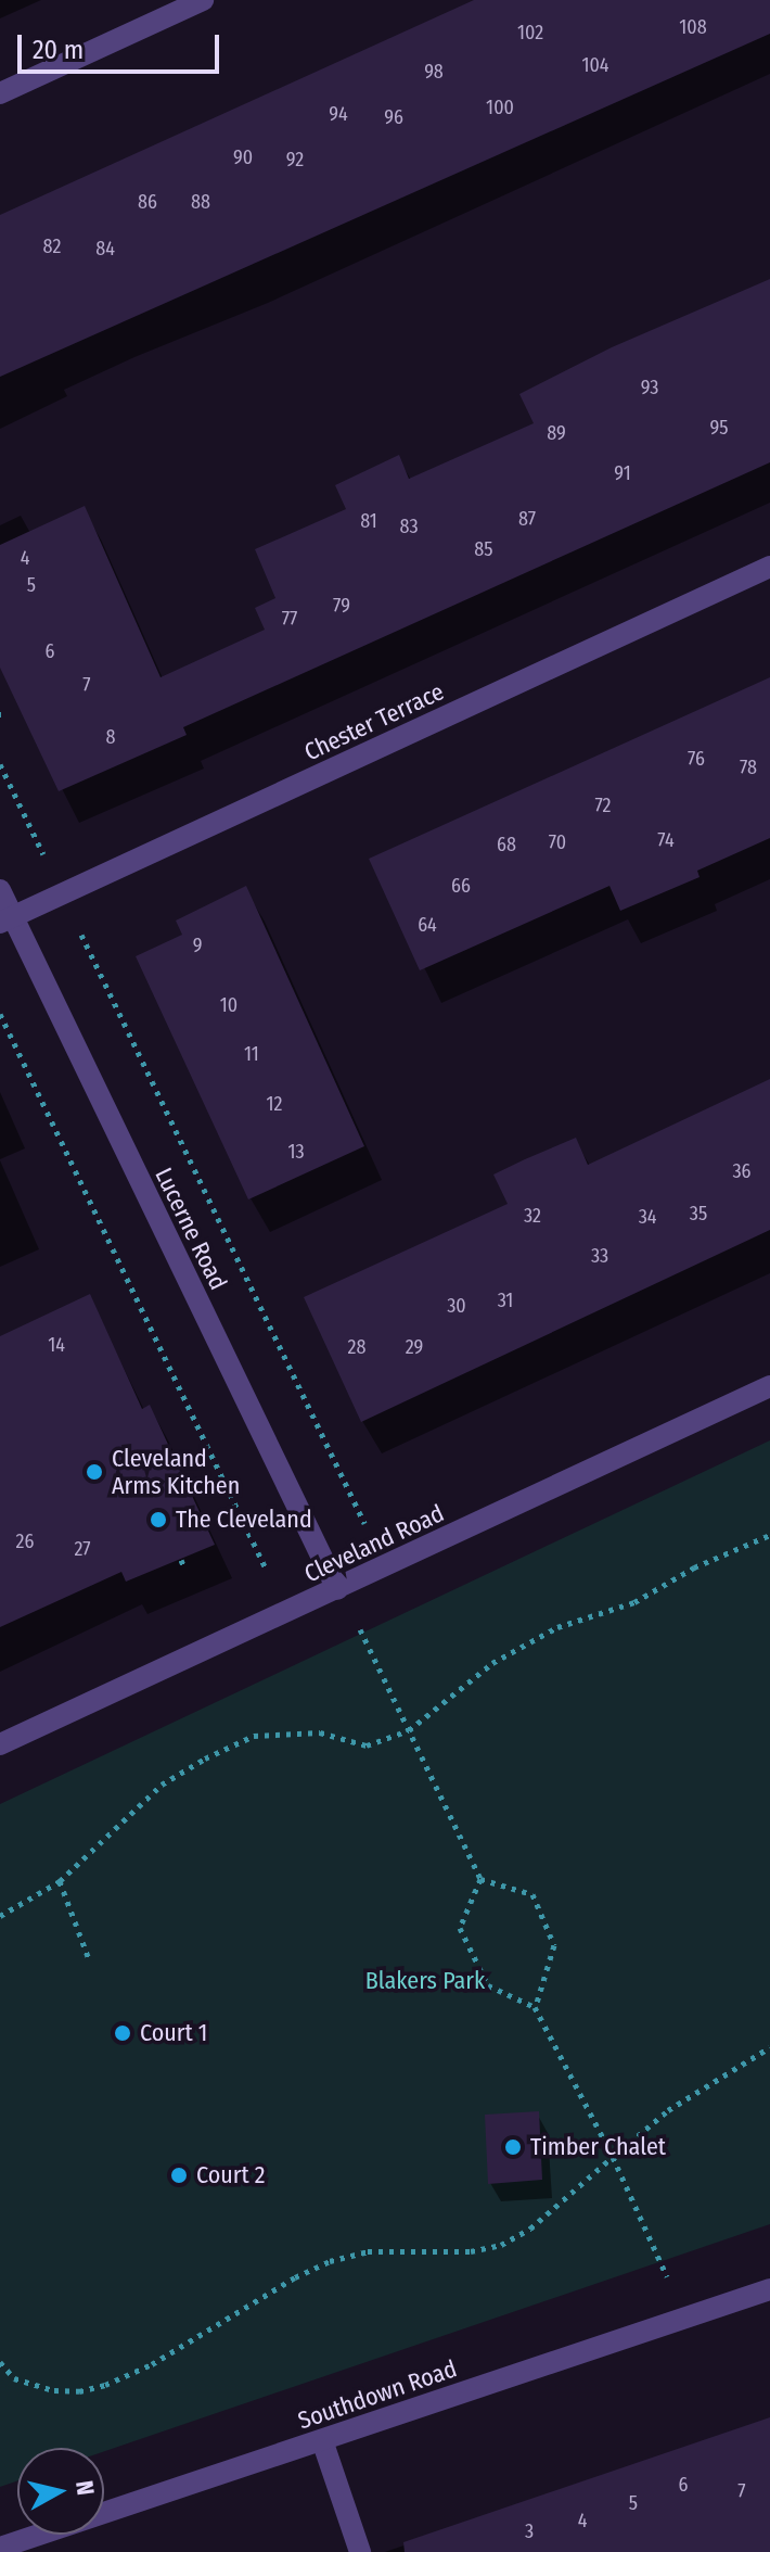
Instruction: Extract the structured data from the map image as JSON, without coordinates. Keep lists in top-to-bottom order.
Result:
{
  "streets": {
    "street": [
      "Chester Terrace",
      "Lucerne Road",
      "Cleveland Road",
      "Southdown Road"
    ]
  },
  "crossings": [
    ["Chester Terrace", "Lucerne Road"],
    ["Lucerne Road", "Cleveland Road"]
  ],
  "parks": ["Blakers Park"],
  "places": [
    "Cleveland Arms Kitchen",
    "The Cleveland",
    "Court 1",
    "Timber Chalet",
    "Court 2"
  ],
  "house_numbers": [
    "108",
    "102",
    "104",
    "98",
    "100",
    "94",
    "96",
    "90",
    "92",
    "86",
    "88",
    "82",
    "84",
    "93",
    "95",
    "89",
    "91",
    "87",
    "81",
    "83",
    "85",
    "4",
    "5",
    "79",
    "77",
    "6",
    "7",
    "8",
    "76",
    "78",
    "72",
    "74",
    "70",
    "68",
    "66",
    "64",
    "9",
    "10",
    "11",
    "12",
    "13",
    "36",
    "35",
    "32",
    "34",
    "33",
    "31",
    "30",
    "14",
    "28",
    "29",
    "26",
    "27",
    "6",
    "7",
    "5",
    "4",
    "3"
  ],
  "scale_bar": "20 m",
  "north": "right"
}
